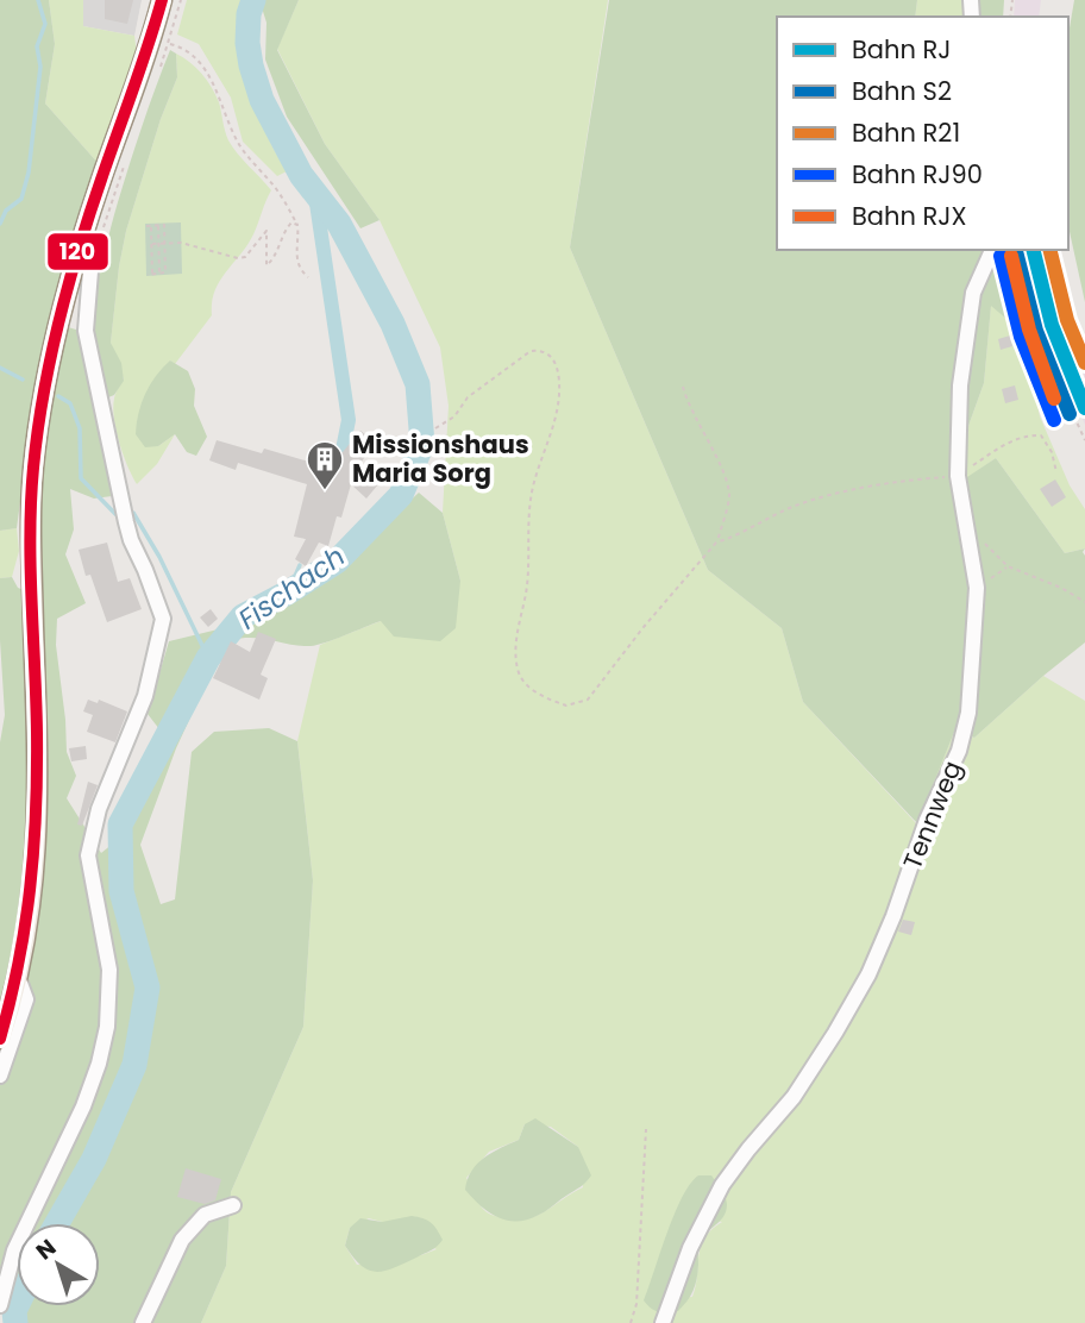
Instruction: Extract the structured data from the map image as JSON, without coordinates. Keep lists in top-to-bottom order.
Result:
{
  "streets": {
    "street": ["Tennweg"]
  },
  "water": ["Fischach"],
  "places": {
    "building": ["Missionshaus Maria Sorg"]
  },
  "lines": [
    "transit line 120",
    "rail line RJ",
    "rail line R21",
    "rail line S2",
    "rail line RJ90",
    "rail line RJX"
  ],
  "legend": [
    "Bahn RJ",
    "Bahn S2",
    "Bahn R21",
    "Bahn RJ90",
    "Bahn RJX"
  ],
  "north": "top left"
}
